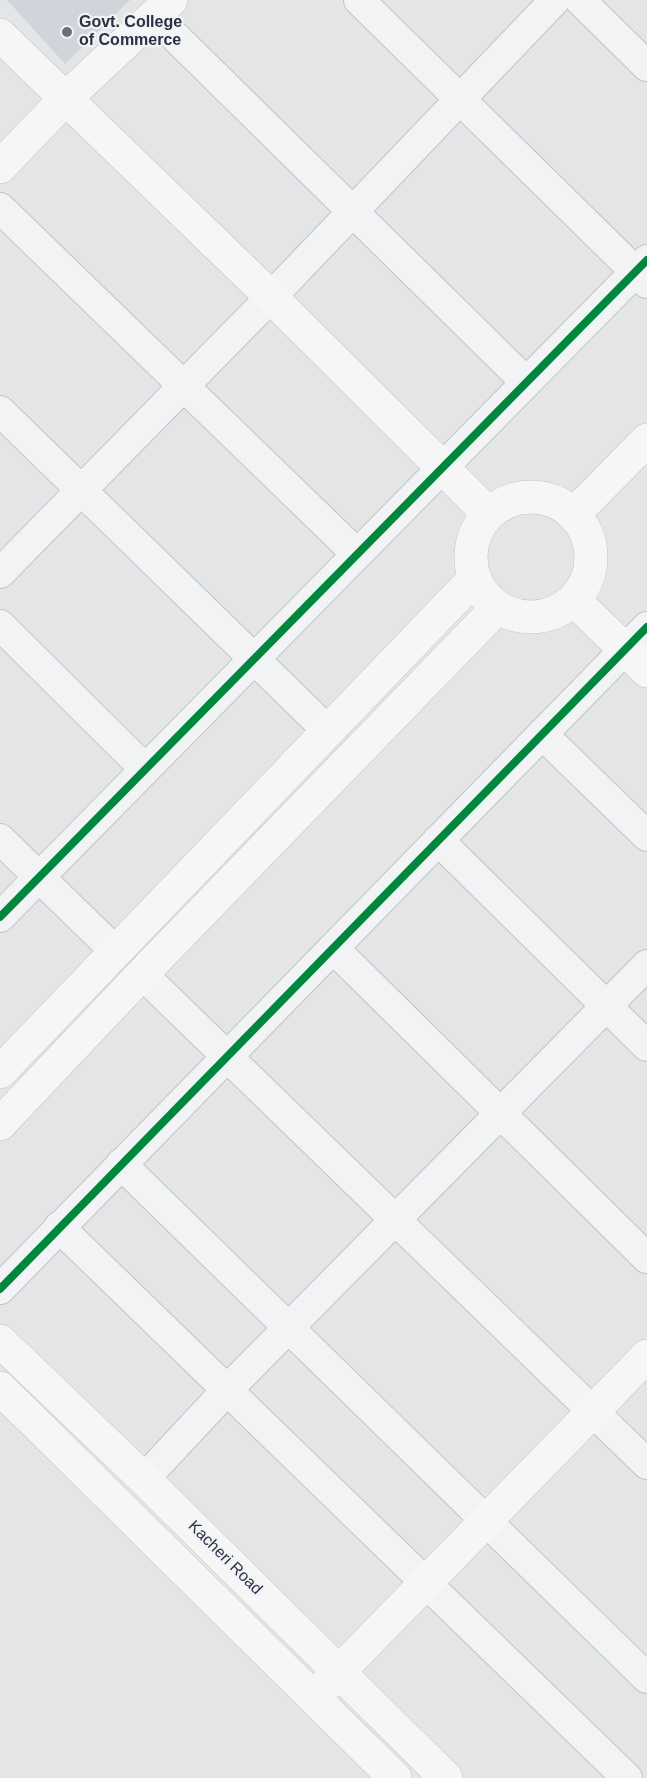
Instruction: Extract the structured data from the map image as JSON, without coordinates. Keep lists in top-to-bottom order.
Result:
{
  "streets": {
    "street": ["Kacheri Road"]
  },
  "places": ["Govt. College of Commerce"]
}
